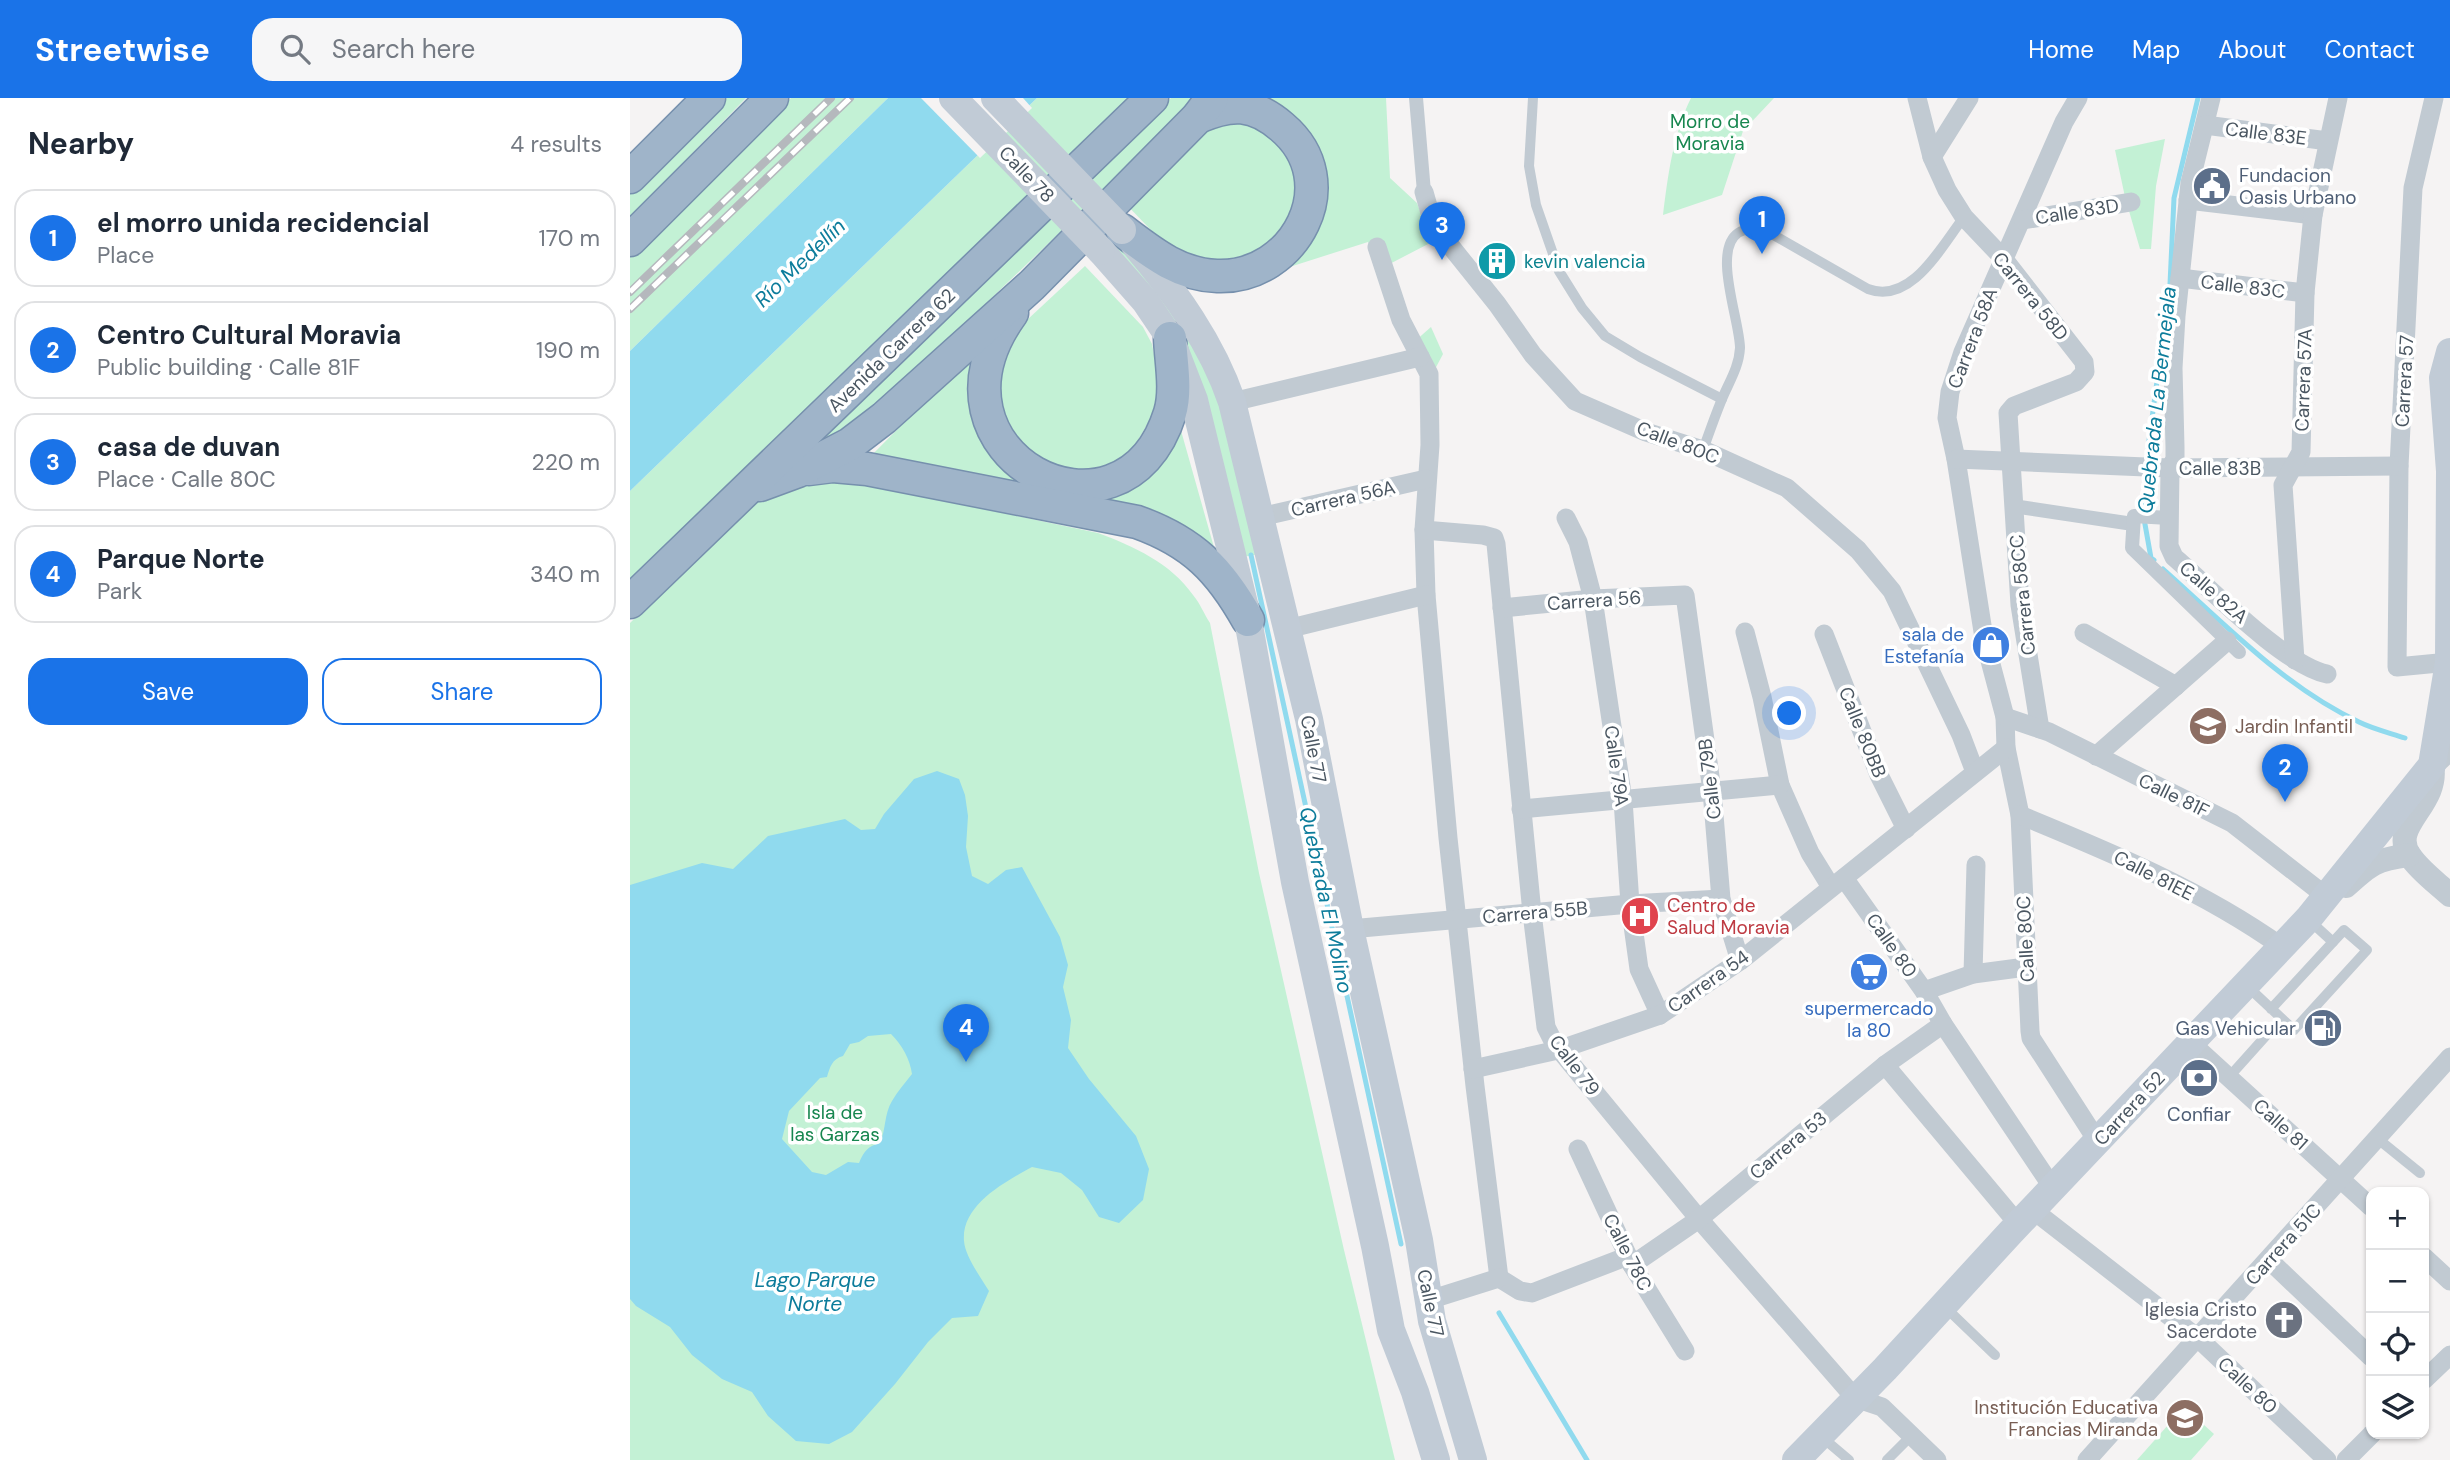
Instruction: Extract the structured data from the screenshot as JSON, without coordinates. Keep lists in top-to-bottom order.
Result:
{
  "streets": {
    "highway": ["Avenida Carrera 62"],
    "main road": ["Calle 78", "Calle 77", "Carrera 52"],
    "street": [
      "Calle 83E",
      "Calle 83D",
      "Calle 83C",
      "Carrera 58D",
      "Carrera 58A",
      "Carrera 57A",
      "Carrera 57",
      "Calle 80C",
      "Calle 83B",
      "Carrera 56A",
      "Calle 82A",
      "Carrera 58CC",
      "Carrera 56",
      "Calle 80BB",
      "Calle 79A",
      "Calle 79B",
      "Calle 81F",
      "Calle 81EE",
      "Carrera 55B",
      "Calle 80",
      "Carrera 54",
      "Calle 79",
      "Calle 81",
      "Carrera 53",
      "Carrera 51C",
      "Calle 78C"
    ]
  },
  "crossings": [
    ["Calle 83E", "Carrera 57A"],
    ["Calle 83E", "Calle 82A"],
    ["Calle 78", "Calle 77"],
    ["Calle 83D", "Carrera 58A"],
    ["Calle 83C", "Carrera 57A"],
    ["Calle 83C", "Calle 82A"],
    ["Carrera 58D", "Carrera 58A"],
    ["Carrera 58D", "Calle 83B"],
    ["Carrera 58D", "Carrera 58CC"],
    ["Carrera 58A", "Calle 80C"],
    ["Carrera 58A", "Calle 83B"],
    ["Carrera 58A", "Calle 81F"],
    ["Carrera 57A", "Calle 83B"],
    ["Carrera 57A", "Calle 82A"],
    ["Carrera 57", "Calle 83B"],
    ["Calle 80C", "Calle 81F"],
    ["Calle 80C", "Calle 81EE"],
    ["Calle 80C", "Carrera 54"],
    ["Calle 80C", "Carrera 52"],
    ["Calle 83B", "Calle 82A"],
    ["Calle 83B", "Carrera 58CC"],
    ["Carrera 56A", "Calle 77"],
    ["Carrera 58CC", "Calle 81F"],
    ["Carrera 56", "Calle 79A"],
    ["Carrera 56", "Calle 79B"],
    ["Carrera 56", "Calle 79"],
    ["Calle 80BB", "Carrera 54"],
    ["Calle 77", "Carrera 55B"],
    ["Calle 79A", "Carrera 55B"],
    ["Calle 79A", "Carrera 54"],
    ["Calle 79B", "Carrera 55B"],
    ["Calle 79B", "Carrera 54"],
    ["Calle 81F", "Carrera 52"],
    ["Calle 81EE", "Carrera 52"],
    ["Carrera 55B", "Calle 79"],
    ["Calle 80", "Carrera 54"],
    ["Calle 80", "Carrera 52"],
    ["Calle 80", "Carrera 53"],
    ["Calle 80", "Carrera 51C"],
    ["Carrera 54", "Calle 79"],
    ["Calle 79", "Carrera 52"],
    ["Calle 79", "Carrera 53"],
    ["Carrera 52", "Calle 81"],
    ["Calle 81", "Carrera 51C"],
    ["Carrera 53", "Calle 78C"]
  ],
  "water": [
    "Río Medellín",
    "Quebrada La Bermejala",
    "Quebrada El Molino",
    "Lago Parque Norte"
  ],
  "parks": ["Morro de Moravia", "Isla de las Garzas"],
  "places": {
    "public building": ["Fundacion Oasis Urbano"],
    "building": ["kevin valencia"],
    "shop": ["sala de Estefanía"],
    "school or university": ["Jardin Infantil", "Institución Educativa Francias Miranda"],
    "hospital": ["Centro de Salud Moravia"],
    "supermarket": ["supermercado la 80"],
    "fuel station": ["Gas Vehicular"],
    "bank": ["Confiar"],
    "church": ["Iglesia Cristo Sacerdote"]
  },
  "page": {
    "header": "Streetwise",
    "search": "Search here",
    "nav": [
      "Home",
      "Map",
      "About",
      "Contact"
    ],
    "heading": ["Nearby", "4 results"],
    "list": [
      {
        "mark": "1",
        "name": "el morro unida recidencial",
        "note": "Place",
        "value": "170 m"
      },
      {
        "mark": "2",
        "name": "Centro Cultural Moravia",
        "note": "Public building · Calle 81F",
        "value": "190 m"
      },
      {
        "mark": "3",
        "name": "casa de duvan",
        "note": "Place · Calle 80C",
        "value": "220 m"
      },
      {
        "mark": "4",
        "name": "Parque Norte",
        "note": "Park",
        "value": "340 m"
      }
    ],
    "pins": [
      "1",
      "3",
      "2",
      "4"
    ],
    "buttons": ["Save", "Share"],
    "map_buttons": ["+", "−"]
  }
}
